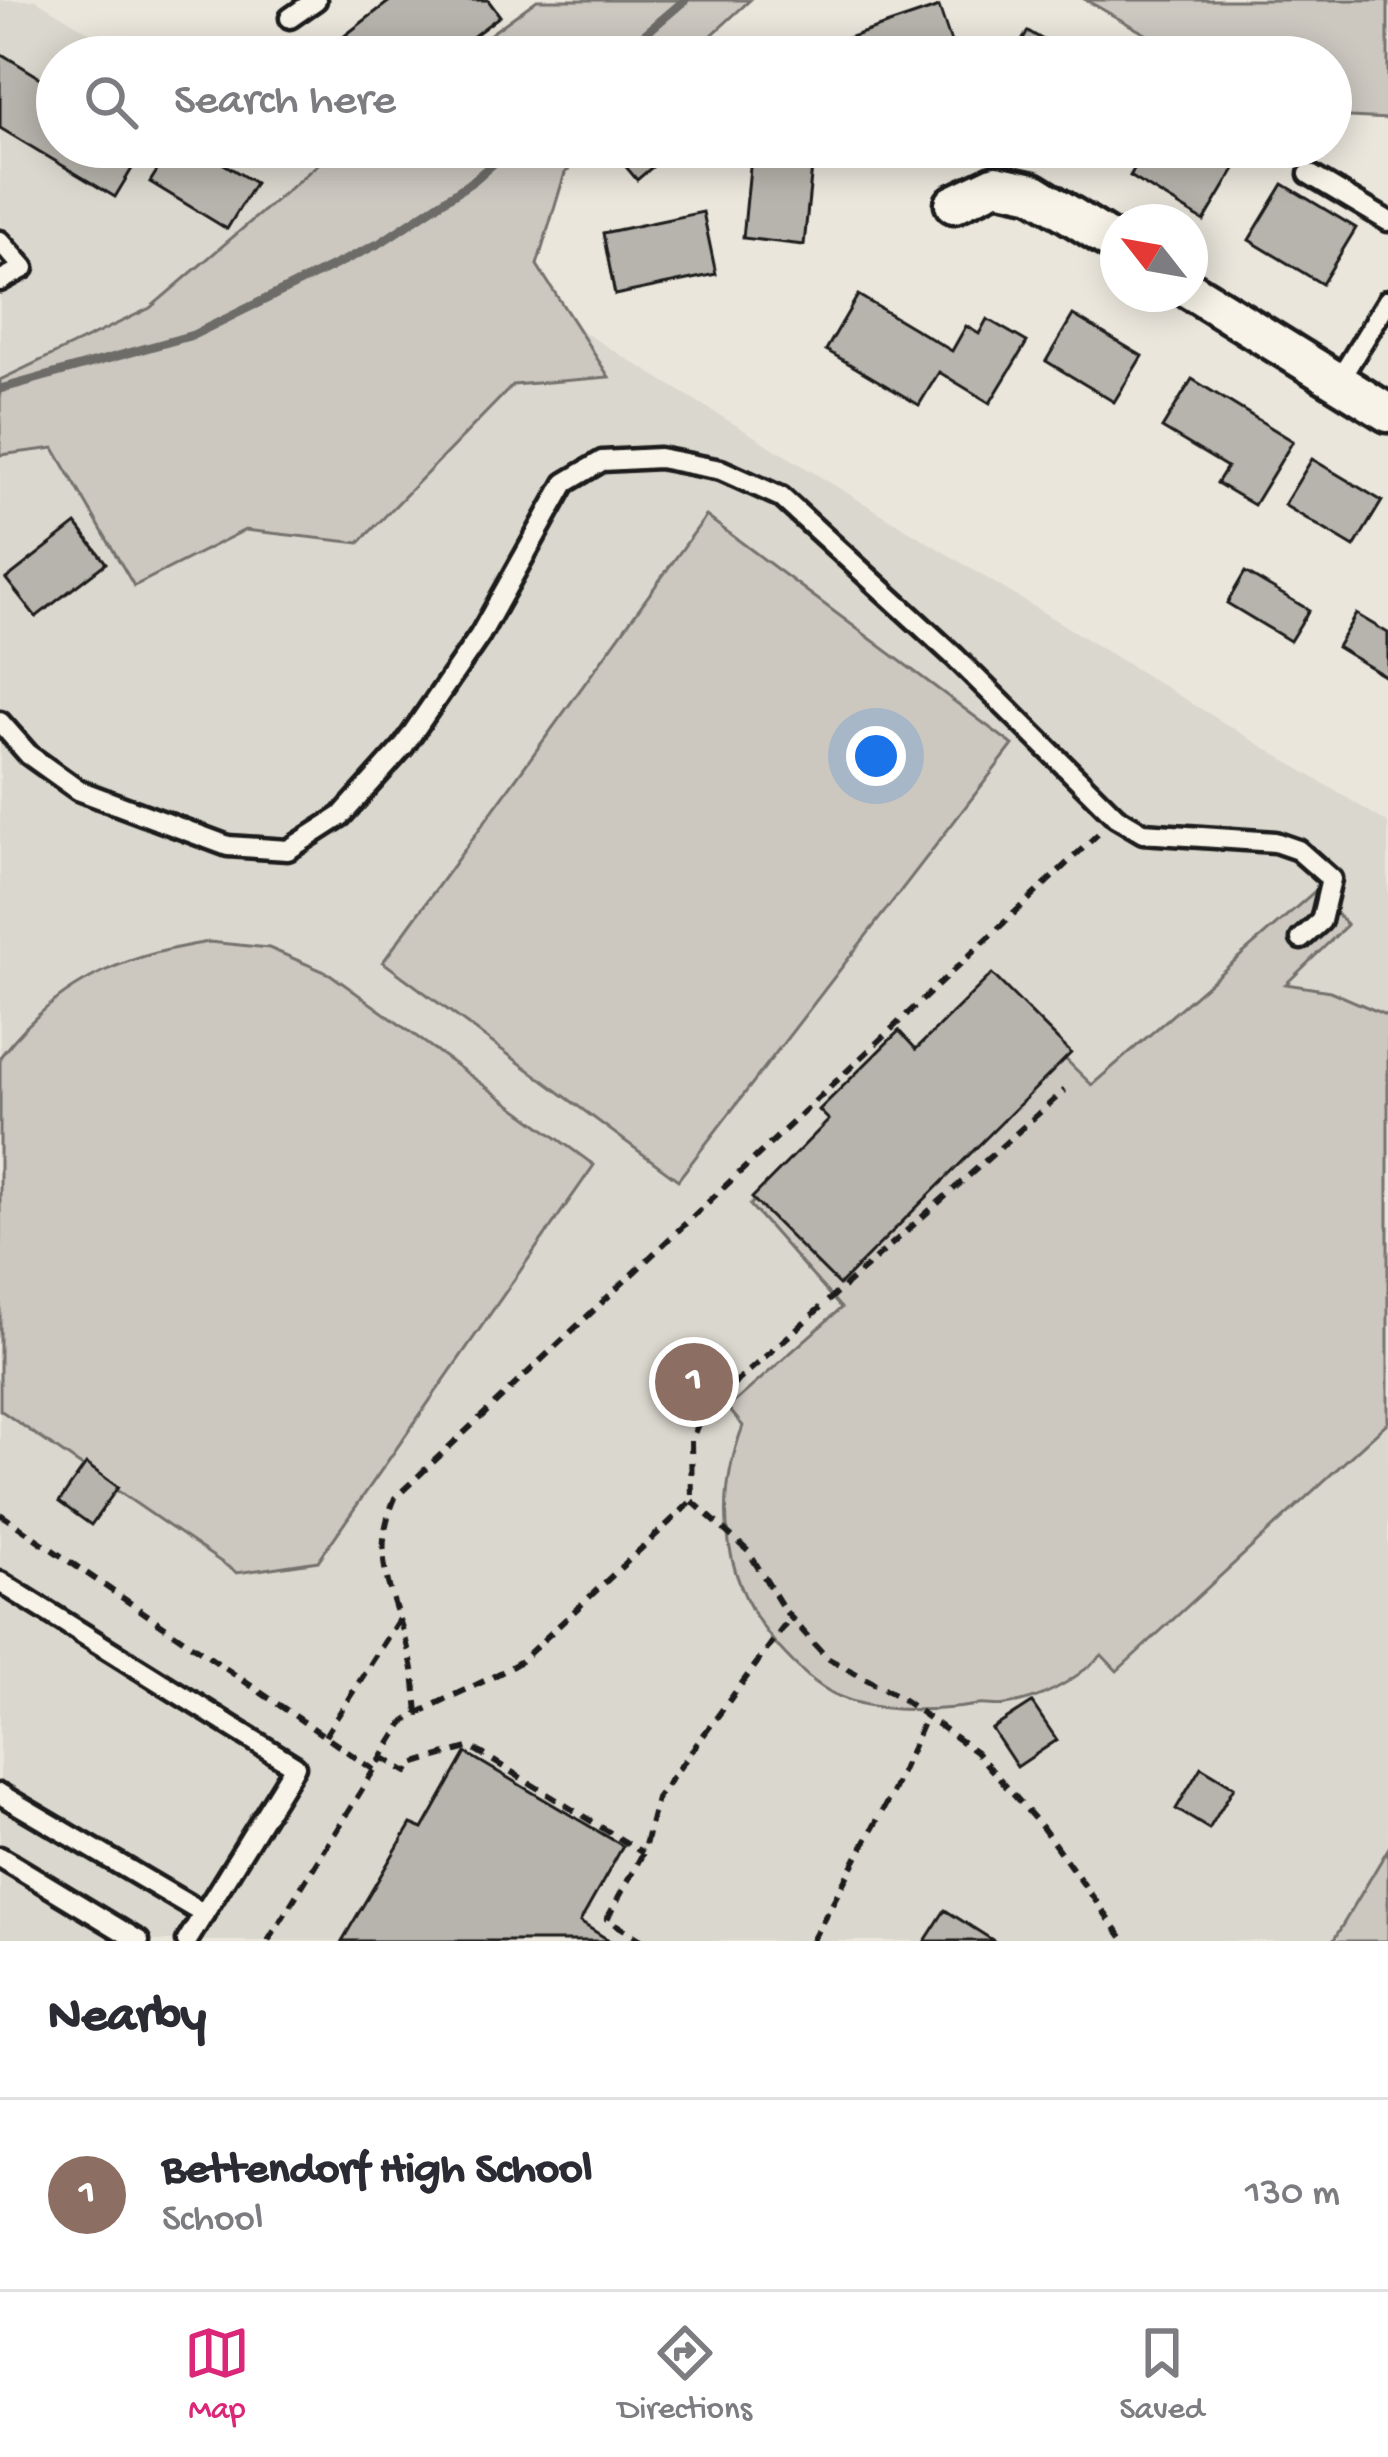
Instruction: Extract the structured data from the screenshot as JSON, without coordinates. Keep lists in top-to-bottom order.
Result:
{
  "north": "top left",
  "page": {
    "search": "Search here",
    "pins": "1",
    "heading": "Nearby",
    "list": [
      {
        "mark": "1",
        "name": "Bettendorf High School",
        "note": "School",
        "value": "130 m"
      }
    ],
    "nav": ["Map", "Directions", "Saved"]
  }
}
